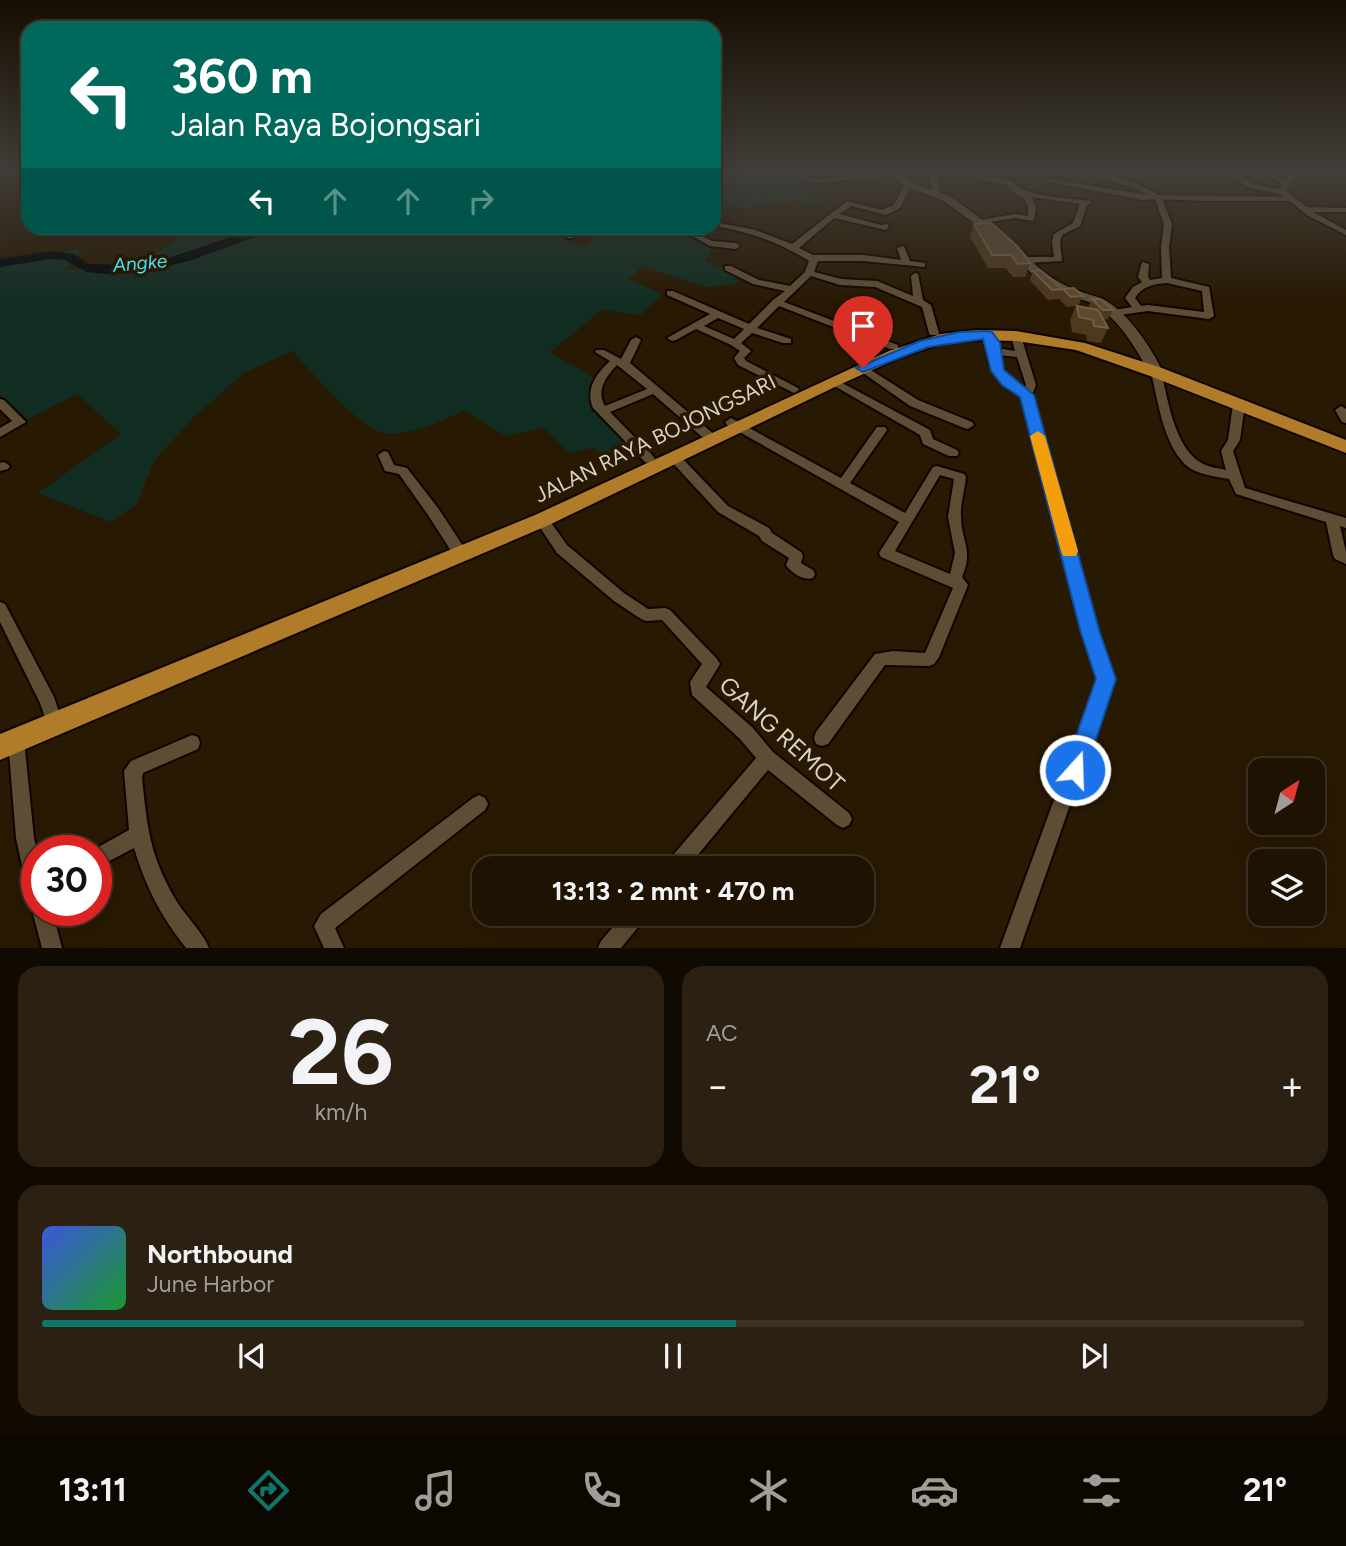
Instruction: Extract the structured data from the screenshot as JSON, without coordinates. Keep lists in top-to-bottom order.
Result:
{
  "streets": {
    "highway": ["JALAN RAYA BOJONGSARI"],
    "street": ["GANG REMOT"]
  },
  "crossings": [
    ["JALAN RAYA BOJONGSARI", "GANG REMOT"]
  ],
  "water": ["Angke"],
  "north": "top right",
  "page": {
    "turn": ["360 m", "Jalan Raya Bojongsari"],
    "limit": "30",
    "trip": "13:13 · 2 mnt · 470 m",
    "tile": [
      ["26", "km/h"],
      "AC"
    ],
    "heat": ["−", "21°", "+"],
    "song": ["Northbound", "June Harbor"],
    "tabs": ["13:11", "21°"]
  }
}
